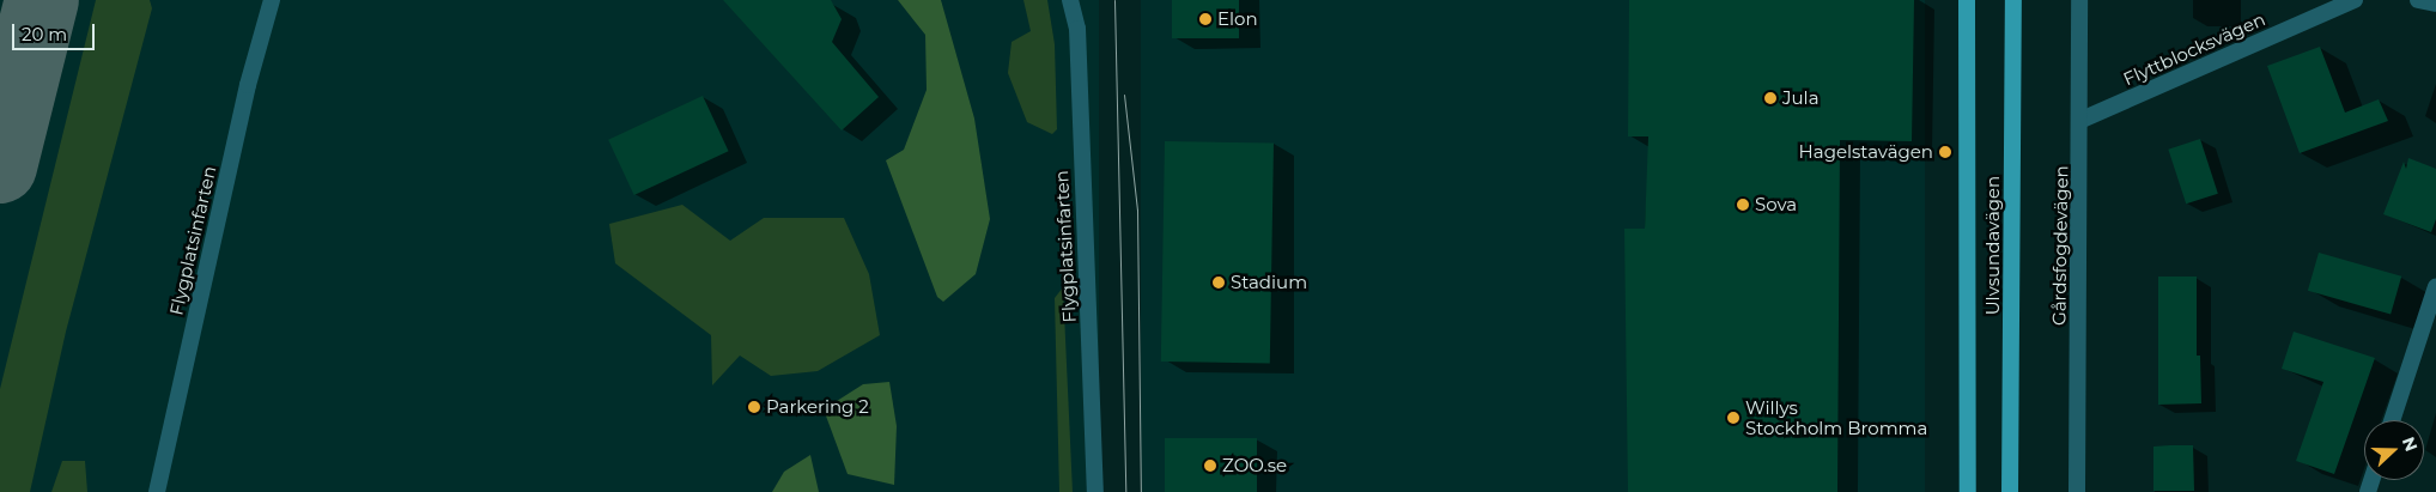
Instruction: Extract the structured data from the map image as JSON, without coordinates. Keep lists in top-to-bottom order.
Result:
{
  "streets": {
    "main road": ["Ulvsundavägen"],
    "street": ["Flyttblocksvägen", "Flygplatsinfarten", "Gårdsfogdevägen"]
  },
  "crossings": [
    ["Flyttblocksvägen", "Gårdsfogdevägen"]
  ],
  "places": [
    "Elon",
    "Jula",
    "Hagelstavägen",
    "Sova",
    "Stadium",
    "Parkering 2",
    "Willys Stockholm Bromma",
    "ZOO.se"
  ],
  "scale_bar": "20 m",
  "north": "right"
}
